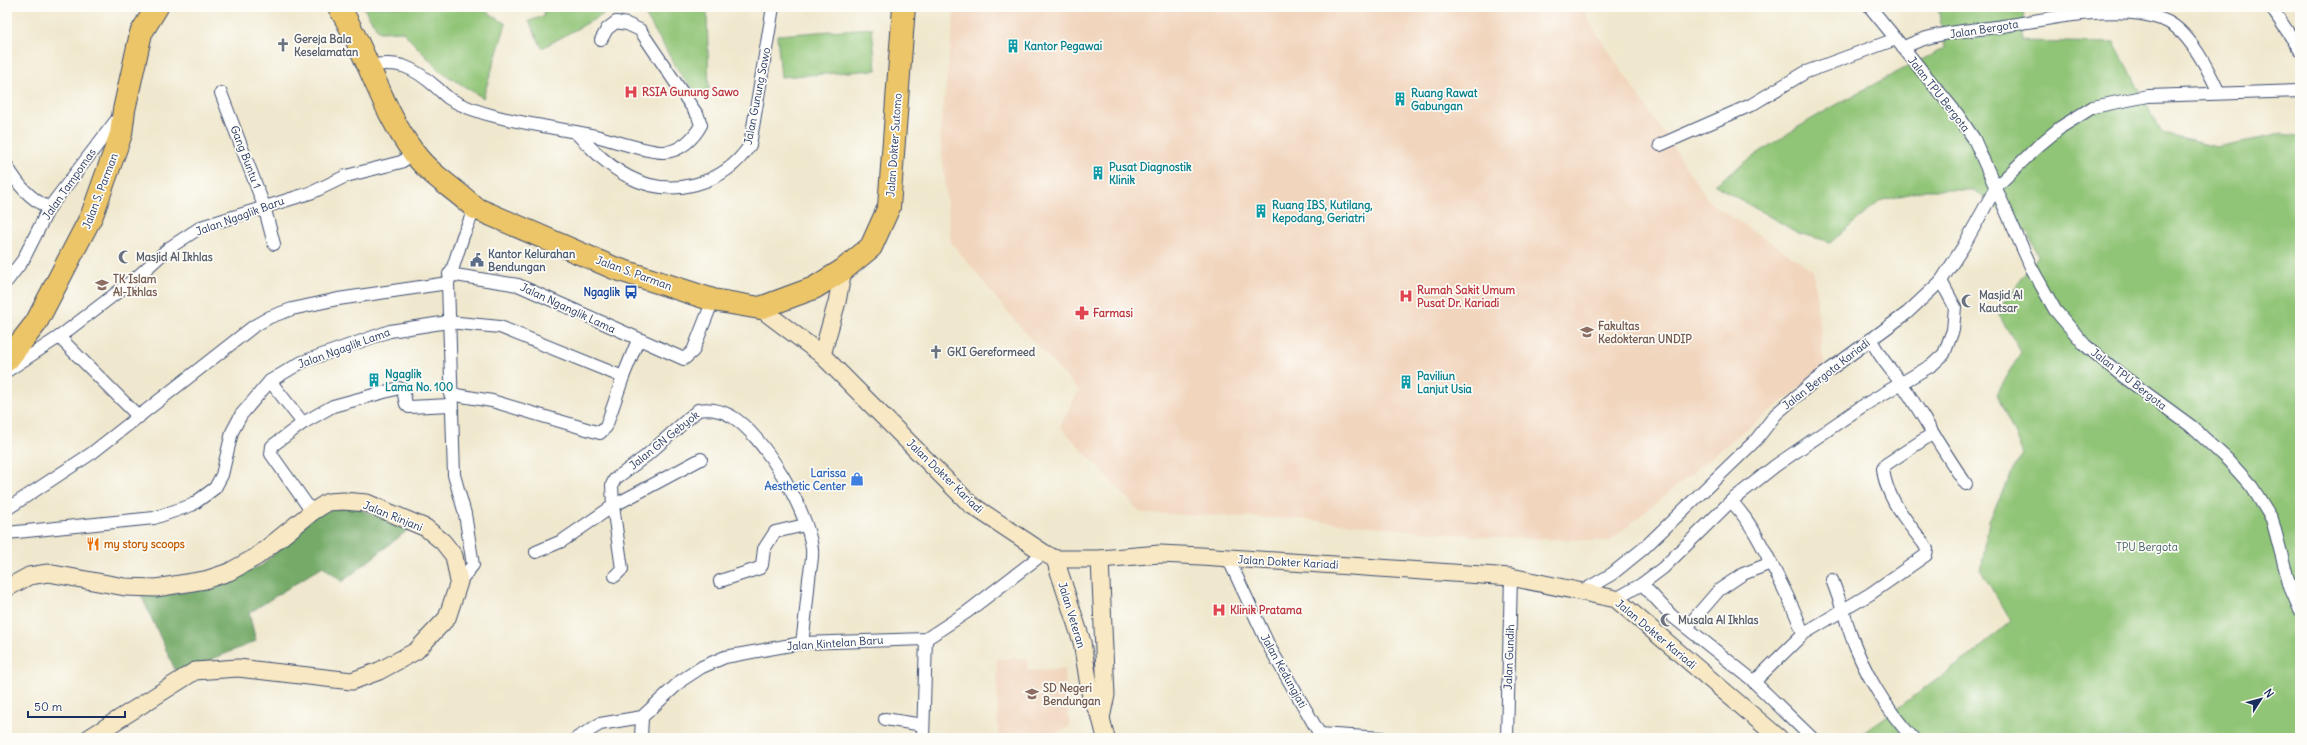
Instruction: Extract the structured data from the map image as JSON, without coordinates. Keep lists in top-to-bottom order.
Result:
{
  "streets": {
    "highway": ["Jalan Dokter Sutomo", "Jalan S. Parman"],
    "main road": ["Jalan Dokter Kariadi", "Jalan Rinjani", "Jalan Veteran"],
    "street": [
      "Jalan Bergota",
      "Jalan TPU Bergota",
      "Jalan Gunung Sawo",
      "Gang Buntu 1",
      "Jalan Tampomas",
      "Jalan Ngaglik Baru",
      "Jalan Nganglik Lama",
      "Jalan Ngaglik Lama",
      "Jalan Bergota Kariadi",
      "Jalan GN Gebyok",
      "Jalan Kintelan Baru",
      "Jalan Gundih",
      "Jalan Kedungjati"
    ]
  },
  "crossings": [
    ["Jalan Bergota", "Jalan TPU Bergota"],
    ["Jalan TPU Bergota", "Jalan Bergota Kariadi"],
    ["Jalan Dokter Sutomo", "Jalan S. Parman"],
    ["Jalan Dokter Sutomo", "Jalan Dokter Kariadi"],
    ["Gang Buntu 1", "Jalan Ngaglik Baru"],
    ["Jalan Tampomas", "Jalan S. Parman"],
    ["Jalan S. Parman", "Jalan Ngaglik Baru"],
    ["Jalan S. Parman", "Jalan Nganglik Lama"],
    ["Jalan S. Parman", "Jalan Dokter Kariadi"],
    ["Jalan Bergota Kariadi", "Jalan Dokter Kariadi"],
    ["Jalan GN Gebyok", "Jalan Kintelan Baru"],
    ["Jalan Dokter Kariadi", "Jalan Veteran"],
    ["Jalan Dokter Kariadi", "Jalan Gundih"],
    ["Jalan Dokter Kariadi", "Jalan Kedungjati"]
  ],
  "parks": ["TPU Bergota"],
  "places": {
    "church": ["Gereja Bala Keselamatan", "GKI Gereformeed"],
    "building": [
      "Kantor Pegawai",
      "Ruang Rawat Gabungan",
      "Pusat Diagnostik Klinik",
      "Ruang IBS, Kutilang, Kepodang, Geriatri",
      "Ngaglik Lama No. 100",
      "Paviliun Lanjut Usia"
    ],
    "hospital": ["RSIA Gunung Sawo", "Rumah Sakit Umum Pusat Dr. Kariadi", "Klinik Pratama"],
    "mosque": ["Masjid Al Ikhlas", "Masjid Al Kautsar", "Musala Al Ikhlas"],
    "public building": ["Kantor Kelurahan Bendungan"],
    "school or university": ["TK Islam Al-Ikhlas", "Fakultas Kedokteran UNDIP", "SD Negeri Bendungan"],
    "bus stop": ["Ngaglik"],
    "pharmacy": ["Farmasi"],
    "shop": ["Larissa Aesthetic Center"],
    "restaurant": ["my story scoops"]
  },
  "scale_bar": "50 m",
  "north": "top right"
}
